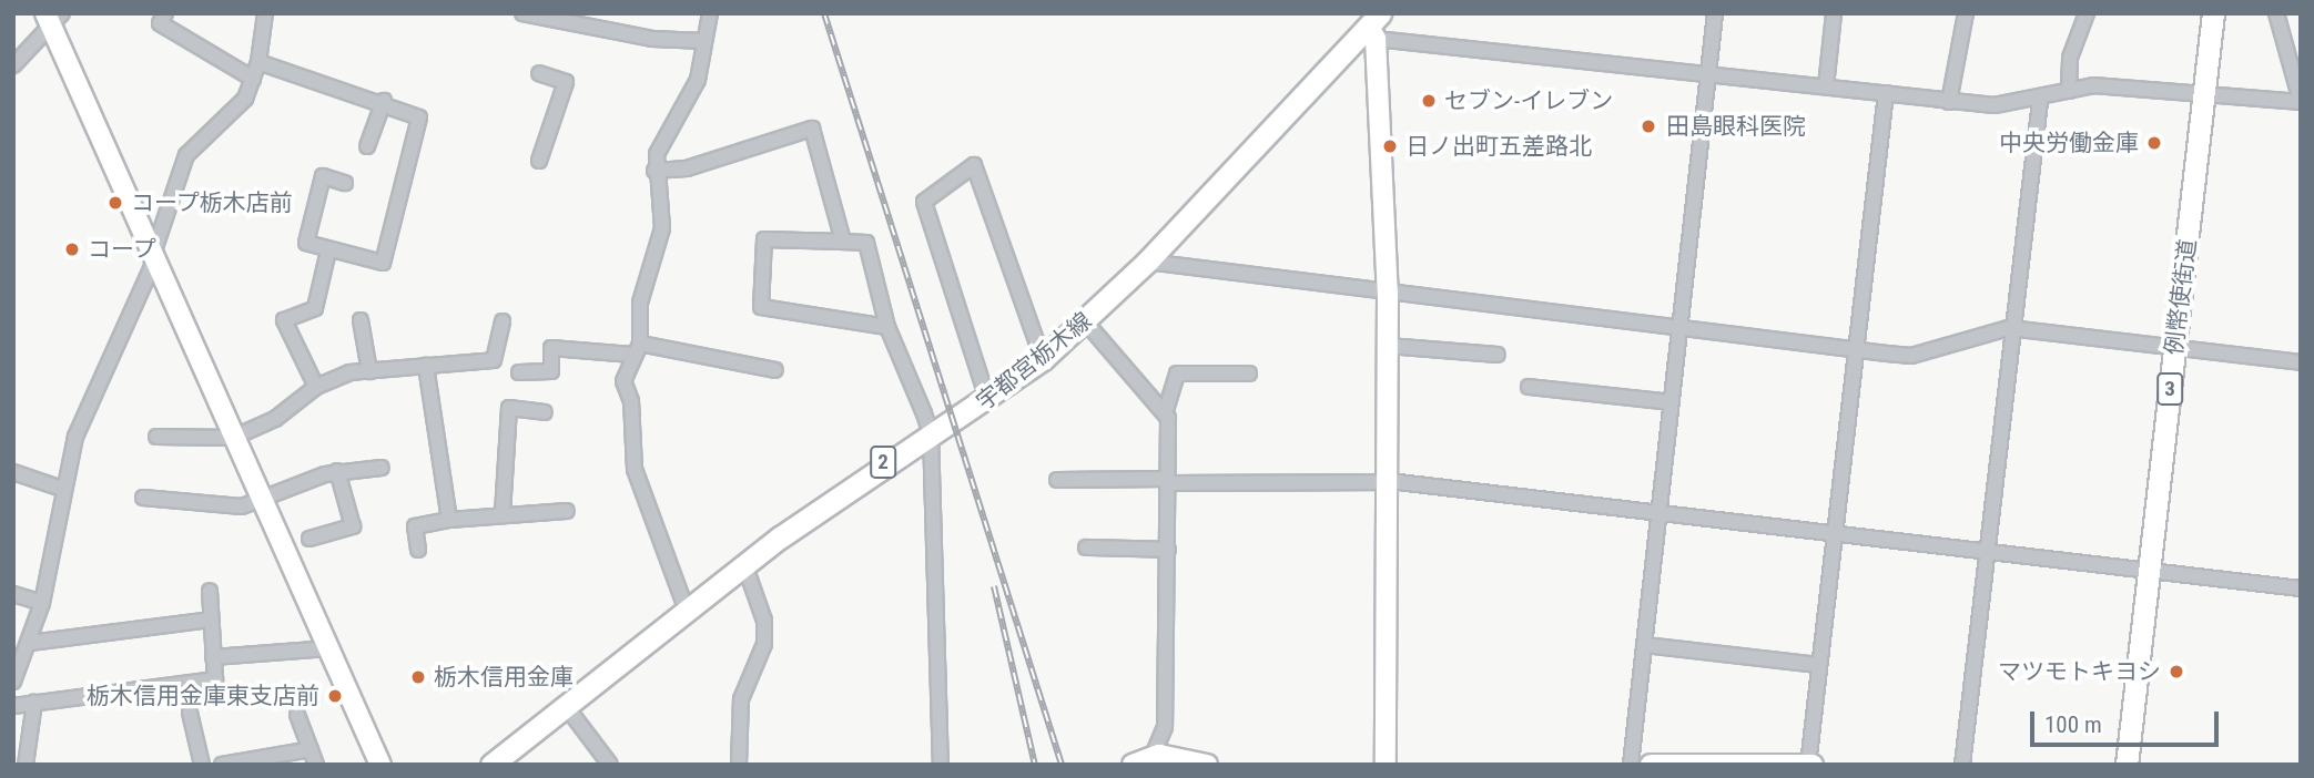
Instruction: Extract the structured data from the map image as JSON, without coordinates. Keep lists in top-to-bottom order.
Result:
{
  "streets": {
    "main road": [
      "例幣使街道",
      "宇都宮栃木線",
      "3",
      "2"
    ]
  },
  "places": [
    "セブン-イレブン",
    "田島眼科医院",
    "中央労働金庫",
    "日ノ出町五差路北",
    "コープ栃木店前",
    "コープ",
    "マツモトキヨシ",
    "栃木信用金庫",
    "栃木信用金庫東支店前"
  ],
  "scale_bar": "100 m"
}
